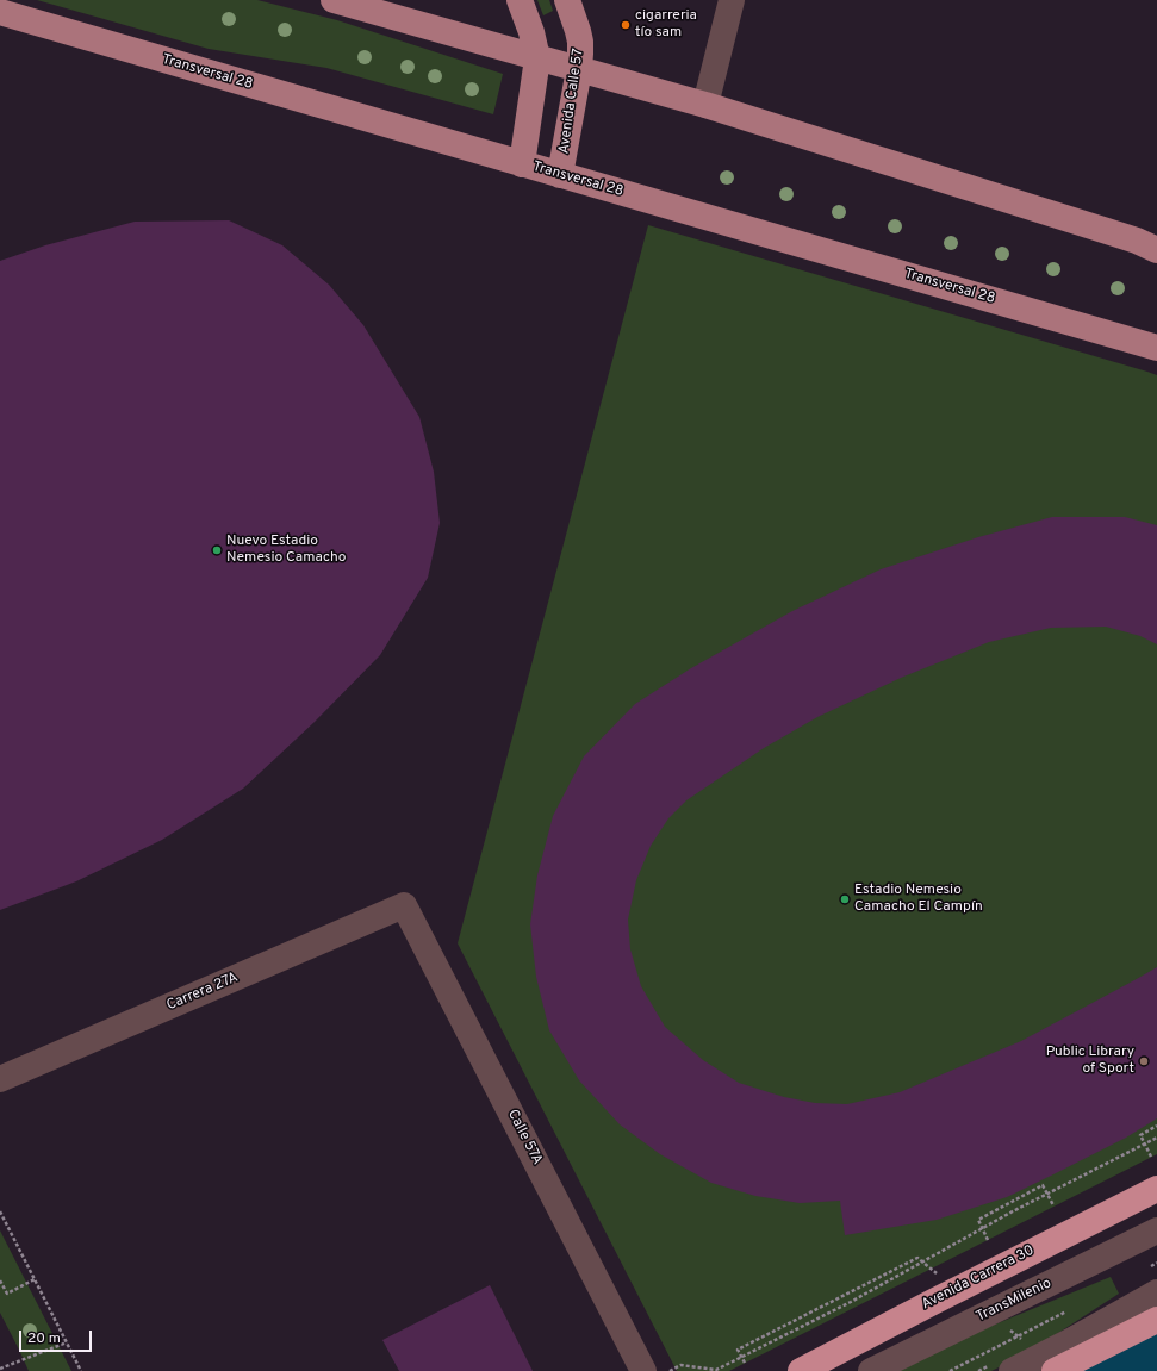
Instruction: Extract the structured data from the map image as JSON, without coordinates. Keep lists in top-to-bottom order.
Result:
{
  "streets": {
    "highway": ["Avenida Carrera 30"],
    "main road": ["Transversal 28", "Avenida Calle 57"],
    "street": ["Carrera 27A", "Calle 57A", "TransMilenio"]
  },
  "crossings": [
    ["Transversal 28", "Avenida Calle 57"],
    ["Carrera 27A", "Calle 57A"]
  ],
  "places": [
    "cigarreria tío sam",
    "Nuevo Estadio Nemesio Camacho",
    "Estadio Nemesio Camacho El Campín",
    "Public Library of Sport"
  ],
  "scale_bar": "20 m"
}
